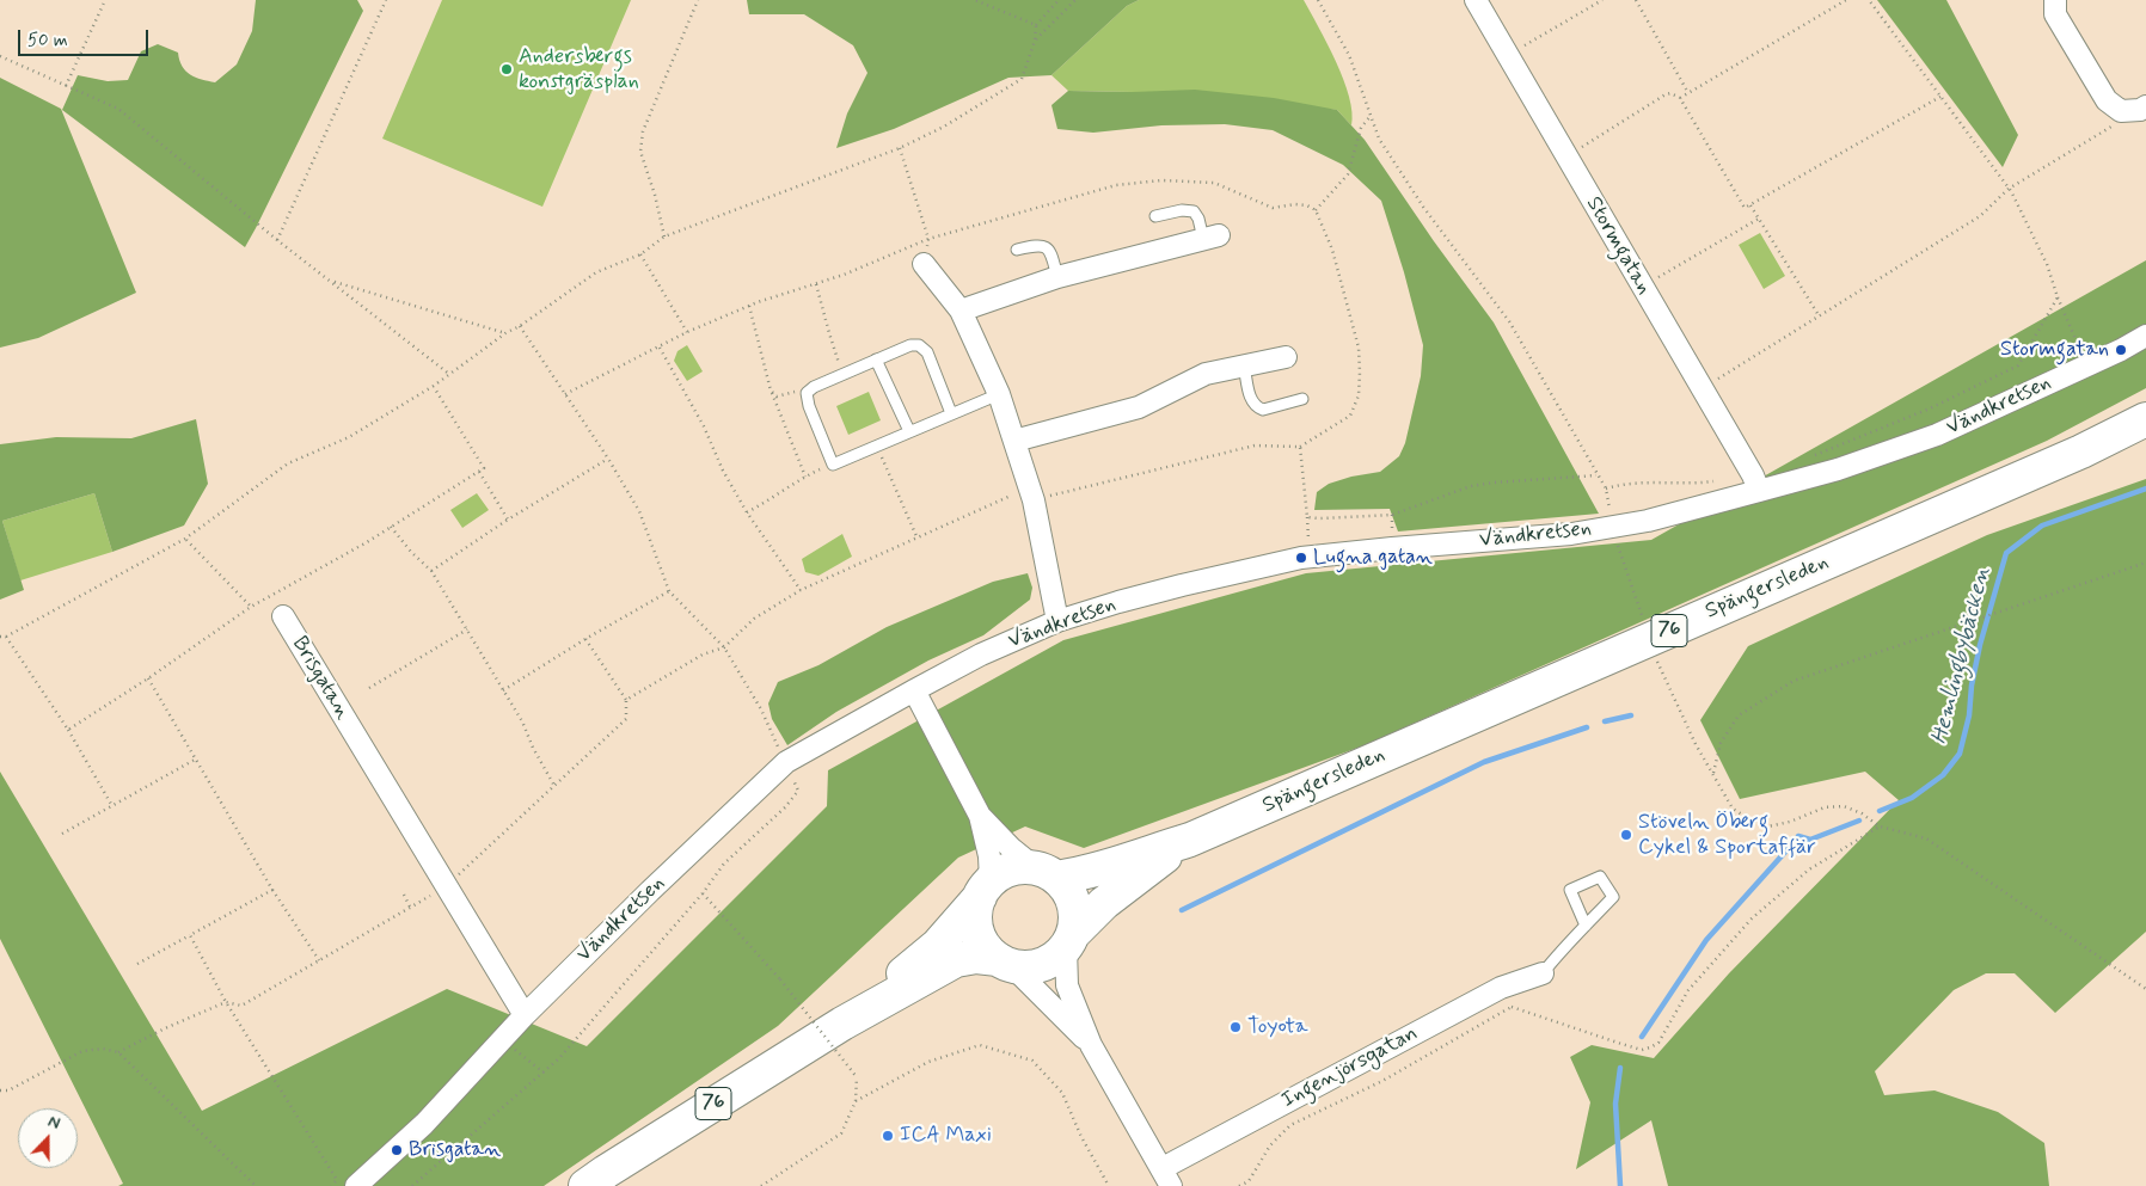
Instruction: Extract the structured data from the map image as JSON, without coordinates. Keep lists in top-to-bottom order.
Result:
{
  "streets": {
    "main road": ["Spängersleden", "76"],
    "street": [
      "Stormgatan",
      "Vändkretsen",
      "Brisgatan",
      "Ingenjörsgatan"
    ]
  },
  "crossings": [
    ["Stormgatan", "Vändkretsen"],
    ["Vändkretsen", "Brisgatan"],
    ["Spängersleden", "Ingenjörsgatan"]
  ],
  "water": ["Hemlingbybäcken"],
  "places": [
    "Andersbergs konstgräsplan",
    "Stormgatan",
    "Lugna gatan",
    "Stöveln Öberg Cykel & Sportaffär",
    "Toyota",
    "ICA Maxi",
    "Brisgatan"
  ],
  "scale_bar": "50 m",
  "north": "top"
}
